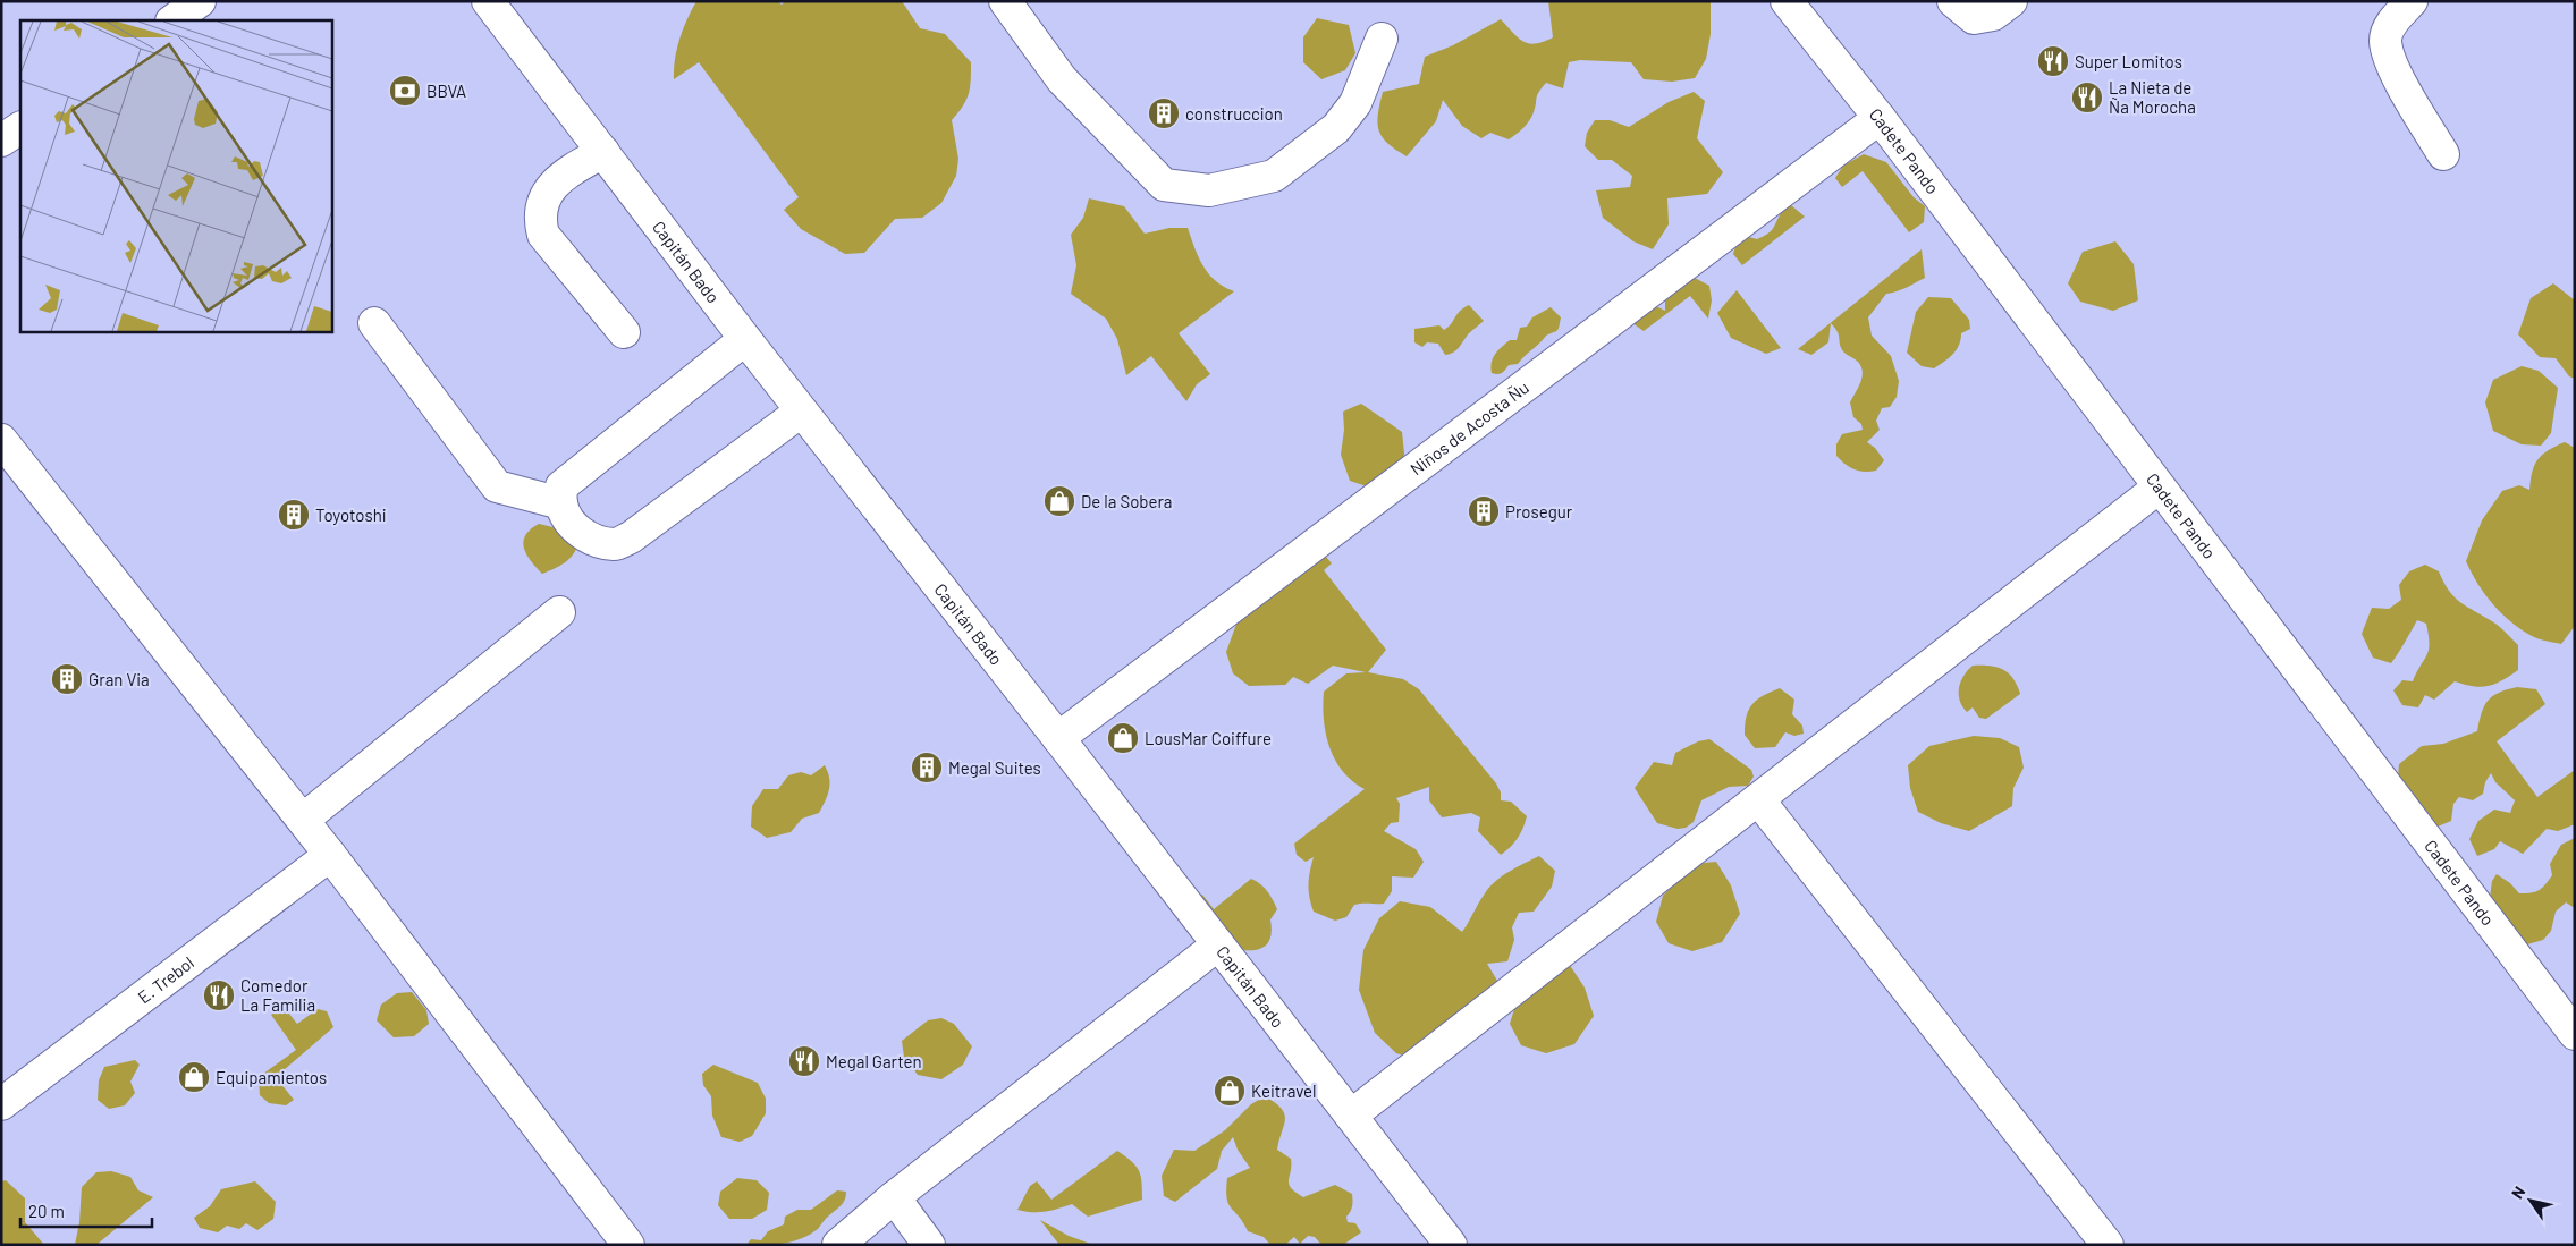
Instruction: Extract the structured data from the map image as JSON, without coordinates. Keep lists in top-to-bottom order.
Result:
{
  "streets": {
    "street": [
      "Cadete Pando",
      "Capitán Bado",
      "Niños de Acosta Ñu",
      "E. Trebol"
    ]
  },
  "crossings": [
    ["Cadete Pando", "Niños de Acosta Ñu"],
    ["Capitán Bado", "Niños de Acosta Ñu"]
  ],
  "places": {
    "restaurant": [
      "Super Lomitos",
      "La Nieta de Ña Morocha",
      "Comedor La Familia",
      "Megal Garten"
    ],
    "bank": ["BBVA"],
    "building": [
      "construccion",
      "Prosegur",
      "Toyotoshi",
      "Gran Via",
      "Megal Suites"
    ],
    "shop": [
      "De la Sobera",
      "LousMar Coiffure",
      "Equipamientos",
      "Keitravel"
    ]
  },
  "scale_bar": "20 m",
  "north": "top left"
}
